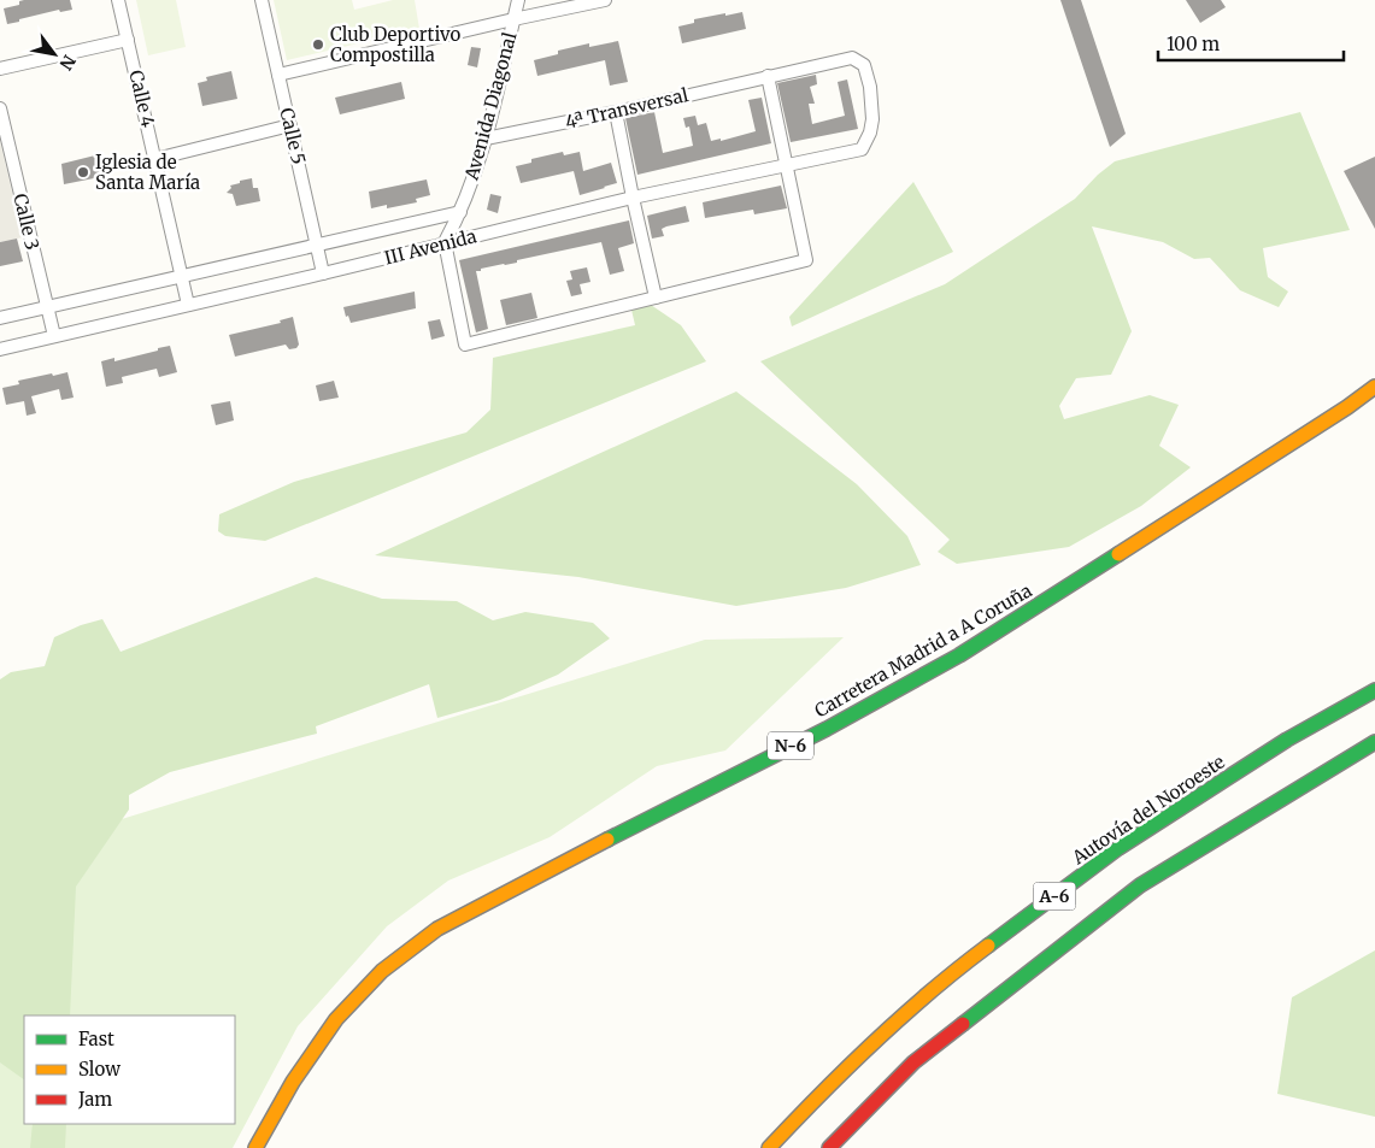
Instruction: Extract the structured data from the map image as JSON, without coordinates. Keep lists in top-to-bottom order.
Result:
{
  "streets": {
    "highway": [
      "Carretera Madrid a A Coruña",
      "N-6",
      "Autovía del Noroeste",
      "A-6"
    ],
    "street": [
      "Calle 4",
      "Avenida Diagonal",
      "4ª Transversal",
      "Calle 5",
      "Calle 3",
      "III Avenida"
    ]
  },
  "crossings": [
    ["Calle 4", "III Avenida"],
    ["Avenida Diagonal", "4ª Transversal"],
    ["Avenida Diagonal", "III Avenida"],
    ["4ª Transversal", "III Avenida"],
    ["Calle 5", "III Avenida"],
    ["Calle 3", "III Avenida"]
  ],
  "places": ["Club Deportivo Compostilla", "Iglesia de Santa María"],
  "legend": ["Fast", "Slow", "Jam"],
  "scale_bar": "100 m",
  "north": "bottom right"
}
